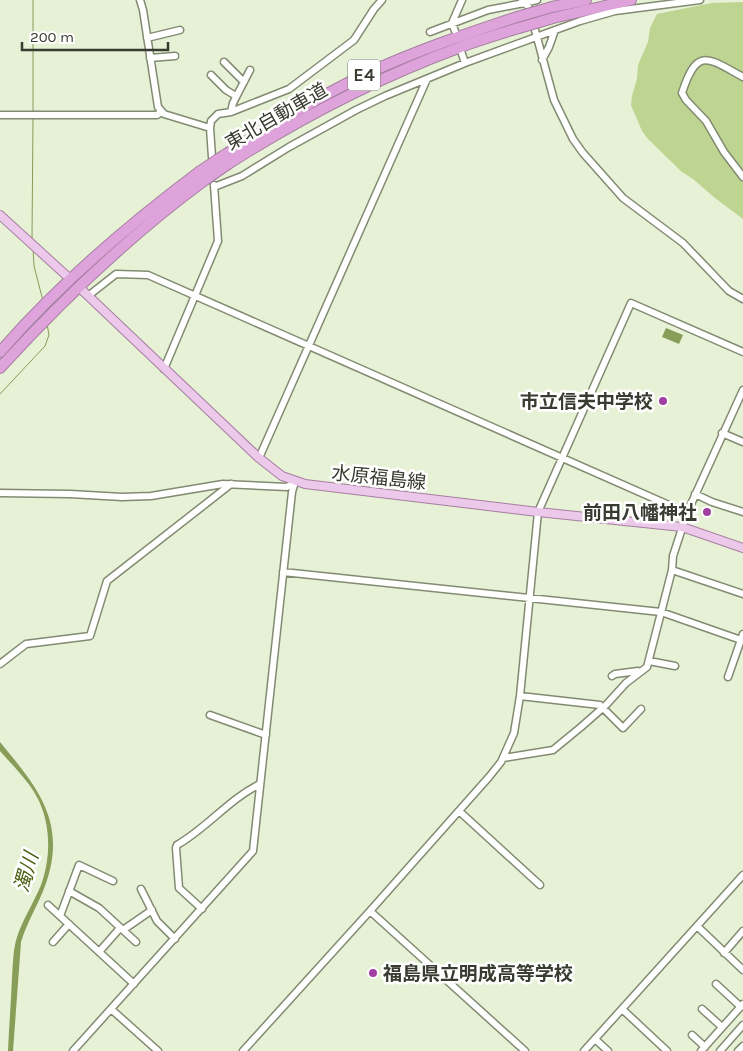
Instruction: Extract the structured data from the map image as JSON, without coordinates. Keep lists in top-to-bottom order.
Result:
{
  "streets": {
    "highway": ["E4", "東北自動車道"],
    "main road": ["水原福島線"]
  },
  "water": ["濁川"],
  "places": ["市立信夫中学校", "前田八幡神社", "福島県立明成高等学校"],
  "scale_bar": "200 m"
}
